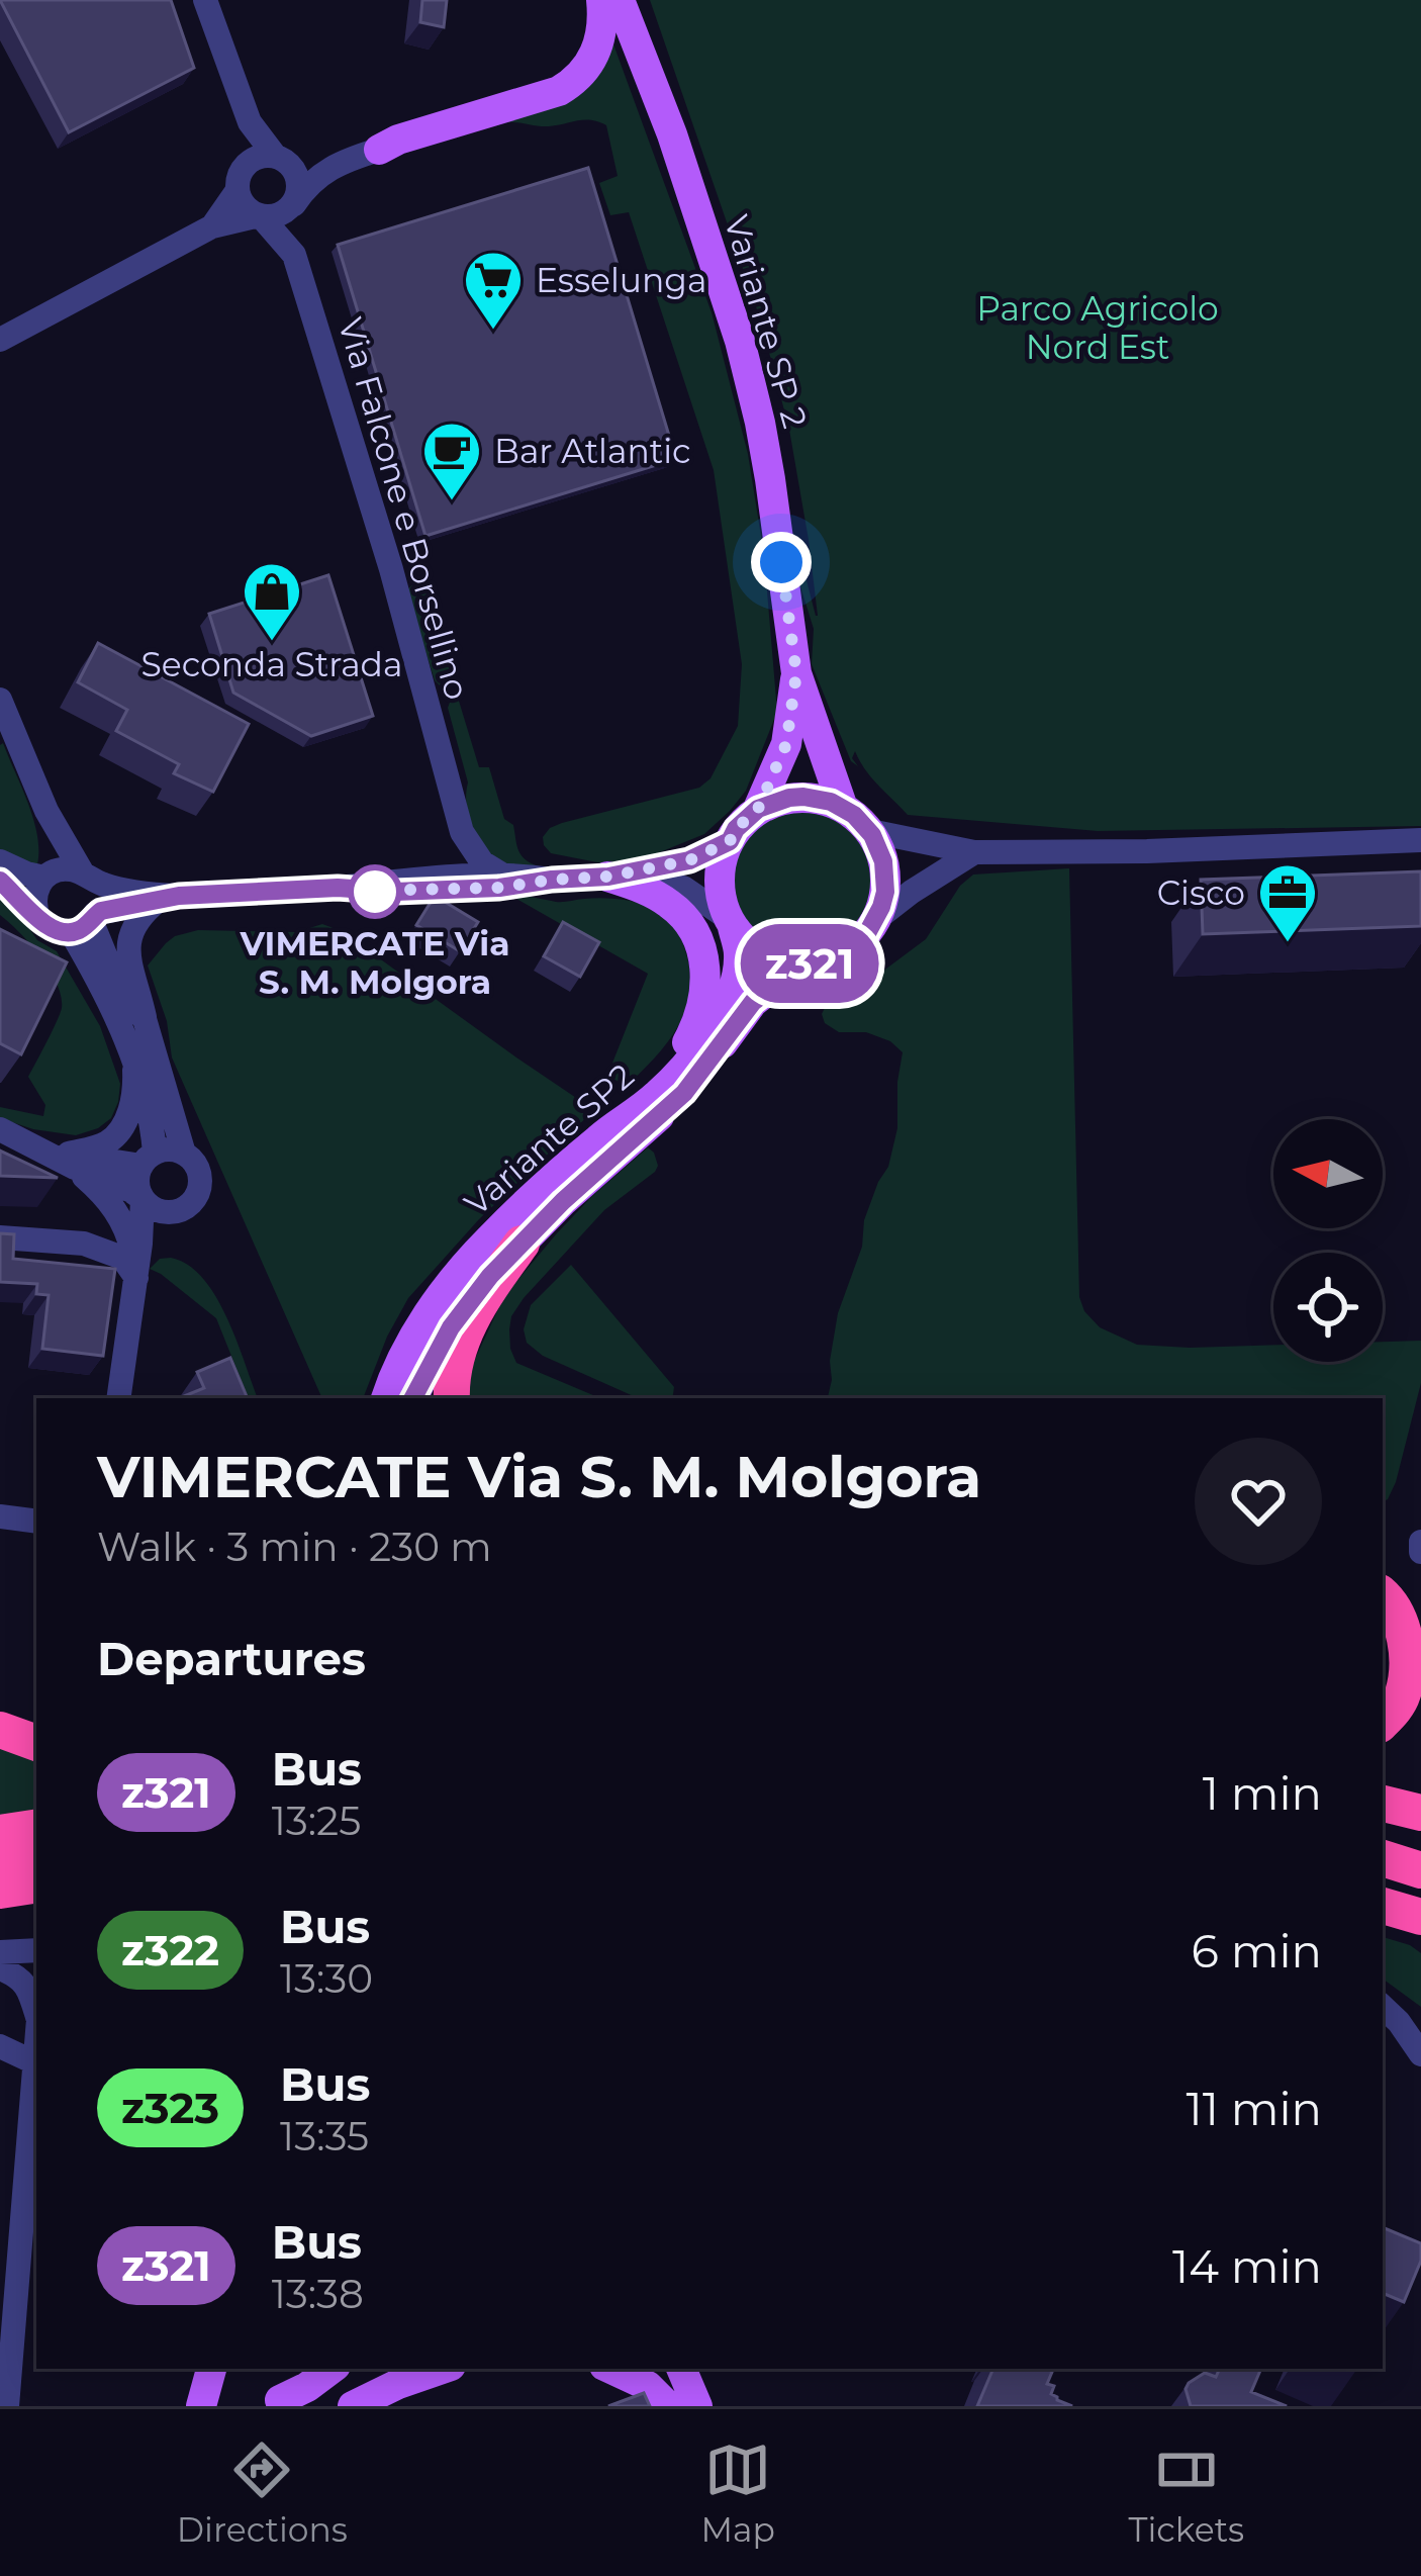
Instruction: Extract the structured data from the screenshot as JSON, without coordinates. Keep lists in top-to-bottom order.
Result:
{
  "streets": {
    "main road": ["Variante SP 2", "Variante SP2"],
    "street": ["Via Falcone e Borsellino"]
  },
  "crossings": [
    ["Variante SP 2", "Variante SP2"]
  ],
  "parks": ["Parco Agricolo Nord Est"],
  "places": {
    "supermarket": ["Esselunga"],
    "cafe": ["Bar Atlantic"],
    "shop": ["Seconda Strada"],
    "other": ["VIMERCATE Via S. M. Molgora"],
    "office": ["Cisco"]
  },
  "lines": ["bus line z321"],
  "north": "left",
  "page": {
    "on_map": "z321",
    "heading": [
      ["VIMERCATE Via S. M. Molgora", "Walk · 3 min · 230 m"],
      "Departures"
    ],
    "list": [
      {
        "mark": "z321",
        "name": "Bus",
        "note": "13:25",
        "value": "1 min"
      },
      {
        "mark": "z322",
        "name": "Bus",
        "note": "13:30",
        "value": "6 min"
      },
      {
        "mark": "z323",
        "name": "Bus",
        "note": "13:35",
        "value": "11 min"
      },
      {
        "mark": "z321",
        "name": "Bus",
        "note": "13:38",
        "value": "14 min"
      }
    ],
    "tabs": ["Directions", "Map", "Tickets"]
  }
}
